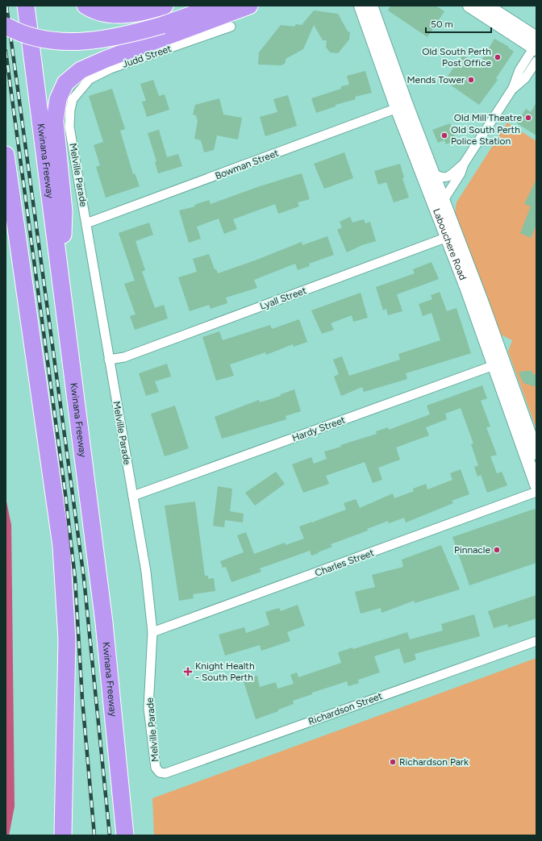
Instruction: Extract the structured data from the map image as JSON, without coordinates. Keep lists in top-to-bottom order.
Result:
{
  "streets": {
    "highway": ["Kwinana Freeway"],
    "main road": ["Labouchere Road"],
    "street": [
      "Judd Street",
      "Bowman Street",
      "Melville Parade",
      "Lyall Street",
      "Hardy Street",
      "Charles Street",
      "Richardson Street"
    ]
  },
  "crossings": [
    ["Judd Street", "Melville Parade"],
    ["Bowman Street", "Melville Parade"],
    ["Bowman Street", "Labouchere Road"],
    ["Melville Parade", "Lyall Street"],
    ["Melville Parade", "Hardy Street"],
    ["Melville Parade", "Charles Street"],
    ["Melville Parade", "Richardson Street"],
    ["Labouchere Road", "Lyall Street"],
    ["Labouchere Road", "Hardy Street"]
  ],
  "places": {
    "other": [
      "Old South Perth Post Office",
      "Mends Tower",
      "Old Mill Theatre",
      "Old South Perth Police Station",
      "Pinnacle",
      "Richardson Park"
    ],
    "health": ["Knight Health - South Perth"]
  },
  "scale_bar": "50 m"
}
